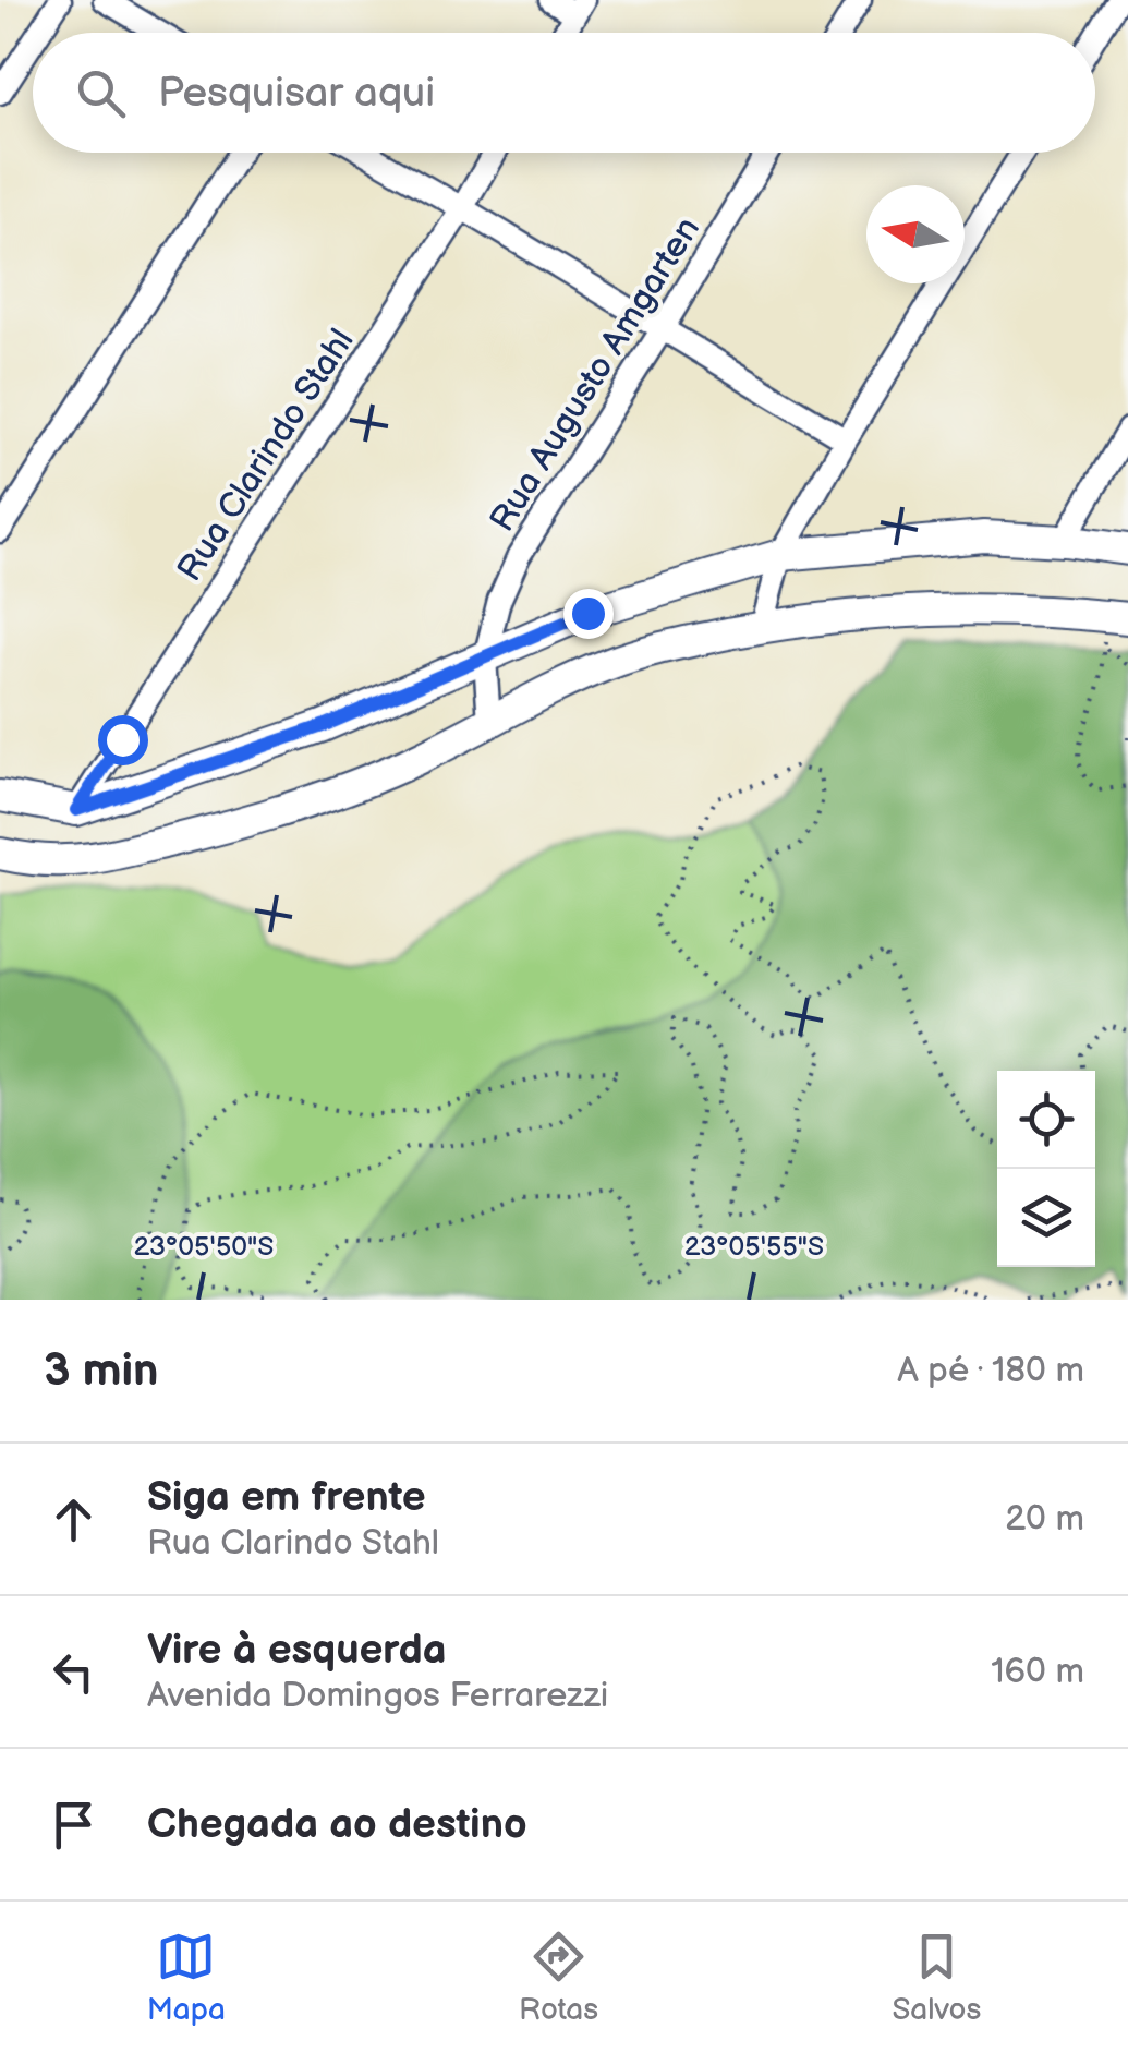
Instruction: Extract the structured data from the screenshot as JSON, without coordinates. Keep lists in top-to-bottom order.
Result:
{
  "streets": {
    "street": ["Rua Augusto Amgarten", "Rua Clarindo Stahl"]
  },
  "north": "left",
  "page": {
    "search": "Pesquisar aqui",
    "heading": ["3 min", "A pé · 180 m"],
    "list": [
      ["Siga em frente", "Rua Clarindo Stahl", "20 m"],
      ["Vire à esquerda", "Avenida Domingos Ferrarezzi", "160 m"],
      "Chegada ao destino"
    ],
    "nav": ["Mapa", "Rotas", "Salvos"]
  },
  "coordinates": ["23°05'50\"S", "23°05'55\"S"]
}
